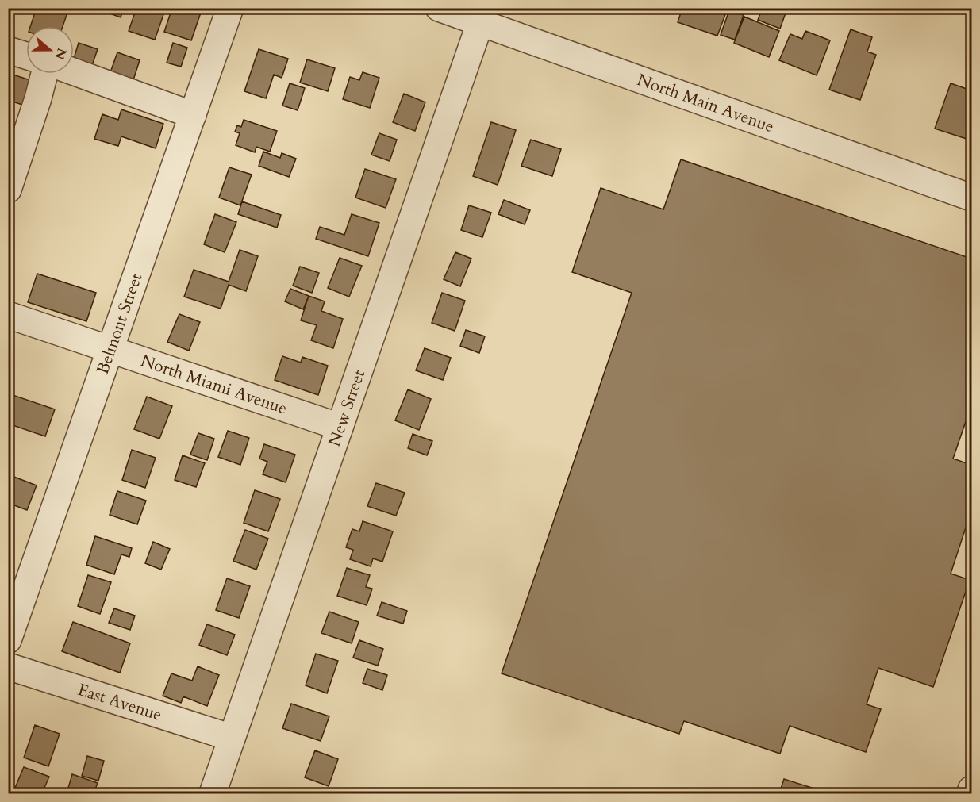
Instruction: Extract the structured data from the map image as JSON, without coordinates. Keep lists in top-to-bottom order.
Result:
{
  "streets": {
    "street": [
      "North Main Avenue",
      "Belmont Street",
      "North Miami Avenue",
      "New Street",
      "East Avenue"
    ]
  },
  "crossings": [
    ["North Main Avenue", "New Street"],
    ["Belmont Street", "North Miami Avenue"],
    ["North Miami Avenue", "New Street"],
    ["New Street", "East Avenue"]
  ],
  "north": "right"
}
